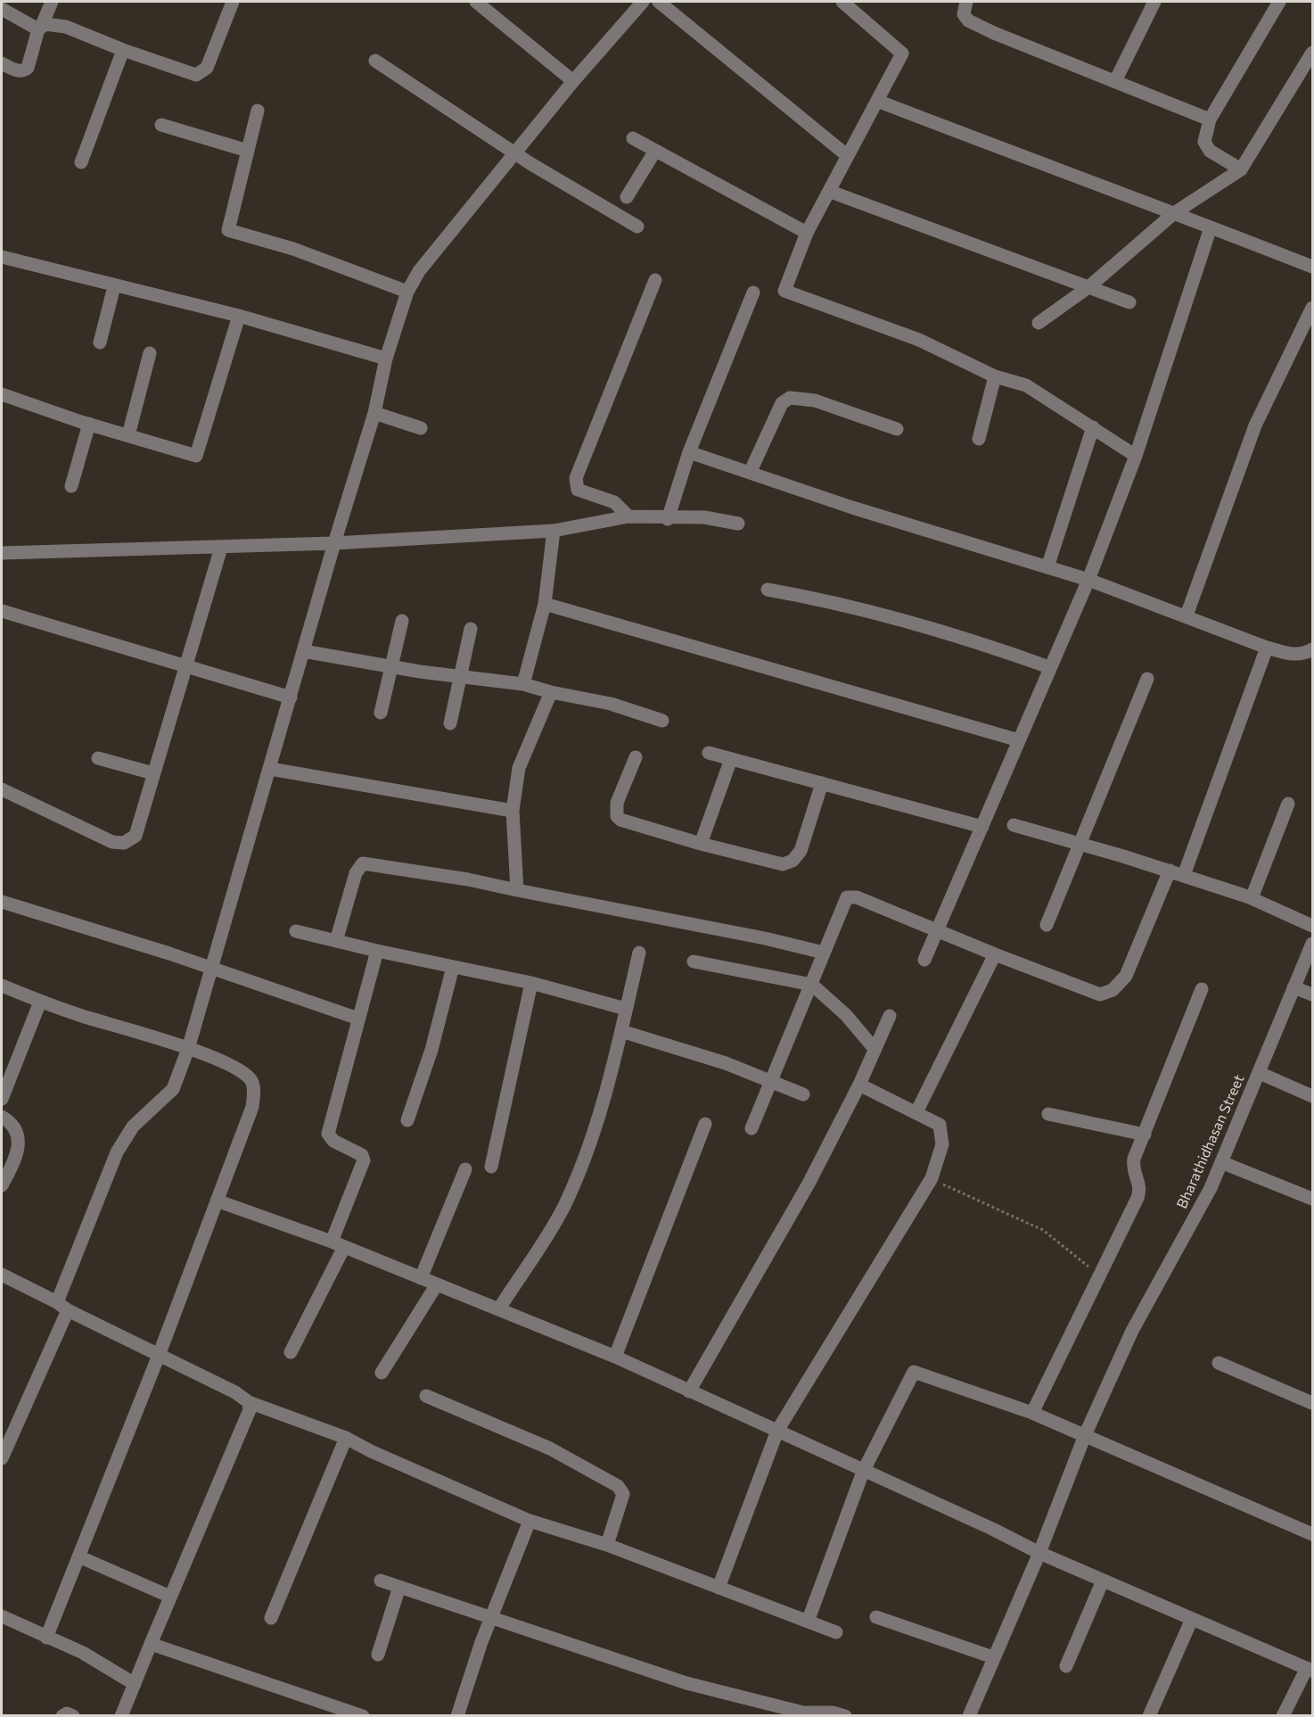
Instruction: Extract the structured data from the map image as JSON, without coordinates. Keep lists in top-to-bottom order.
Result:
{
  "streets": {
    "street": ["Bharathidhasan Street"]
  }
}
